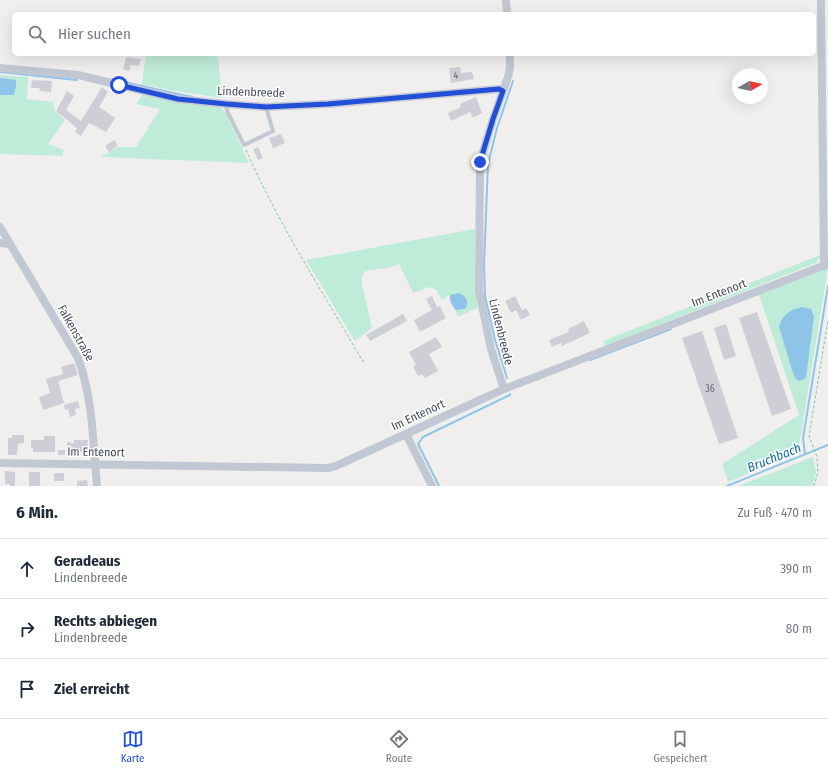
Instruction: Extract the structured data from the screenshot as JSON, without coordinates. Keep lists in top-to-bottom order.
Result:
{
  "streets": {
    "street": ["Lindenbreede", "Im Entenort", "Falkenstraße"]
  },
  "crossings": [
    ["Lindenbreede", "Im Entenort"],
    ["Im Entenort", "Falkenstraße"]
  ],
  "water": ["Bruchbach"],
  "house_numbers": ["4", "36"],
  "north": "right",
  "page": {
    "search": "Hier suchen",
    "heading": ["6 Min.", "Zu Fuß · 470 m"],
    "list": [
      ["Geradeaus", "Lindenbreede", "390 m"],
      ["Rechts abbiegen", "Lindenbreede", "80 m"],
      "Ziel erreicht"
    ],
    "nav": ["Karte", "Route", "Gespeichert"]
  }
}
